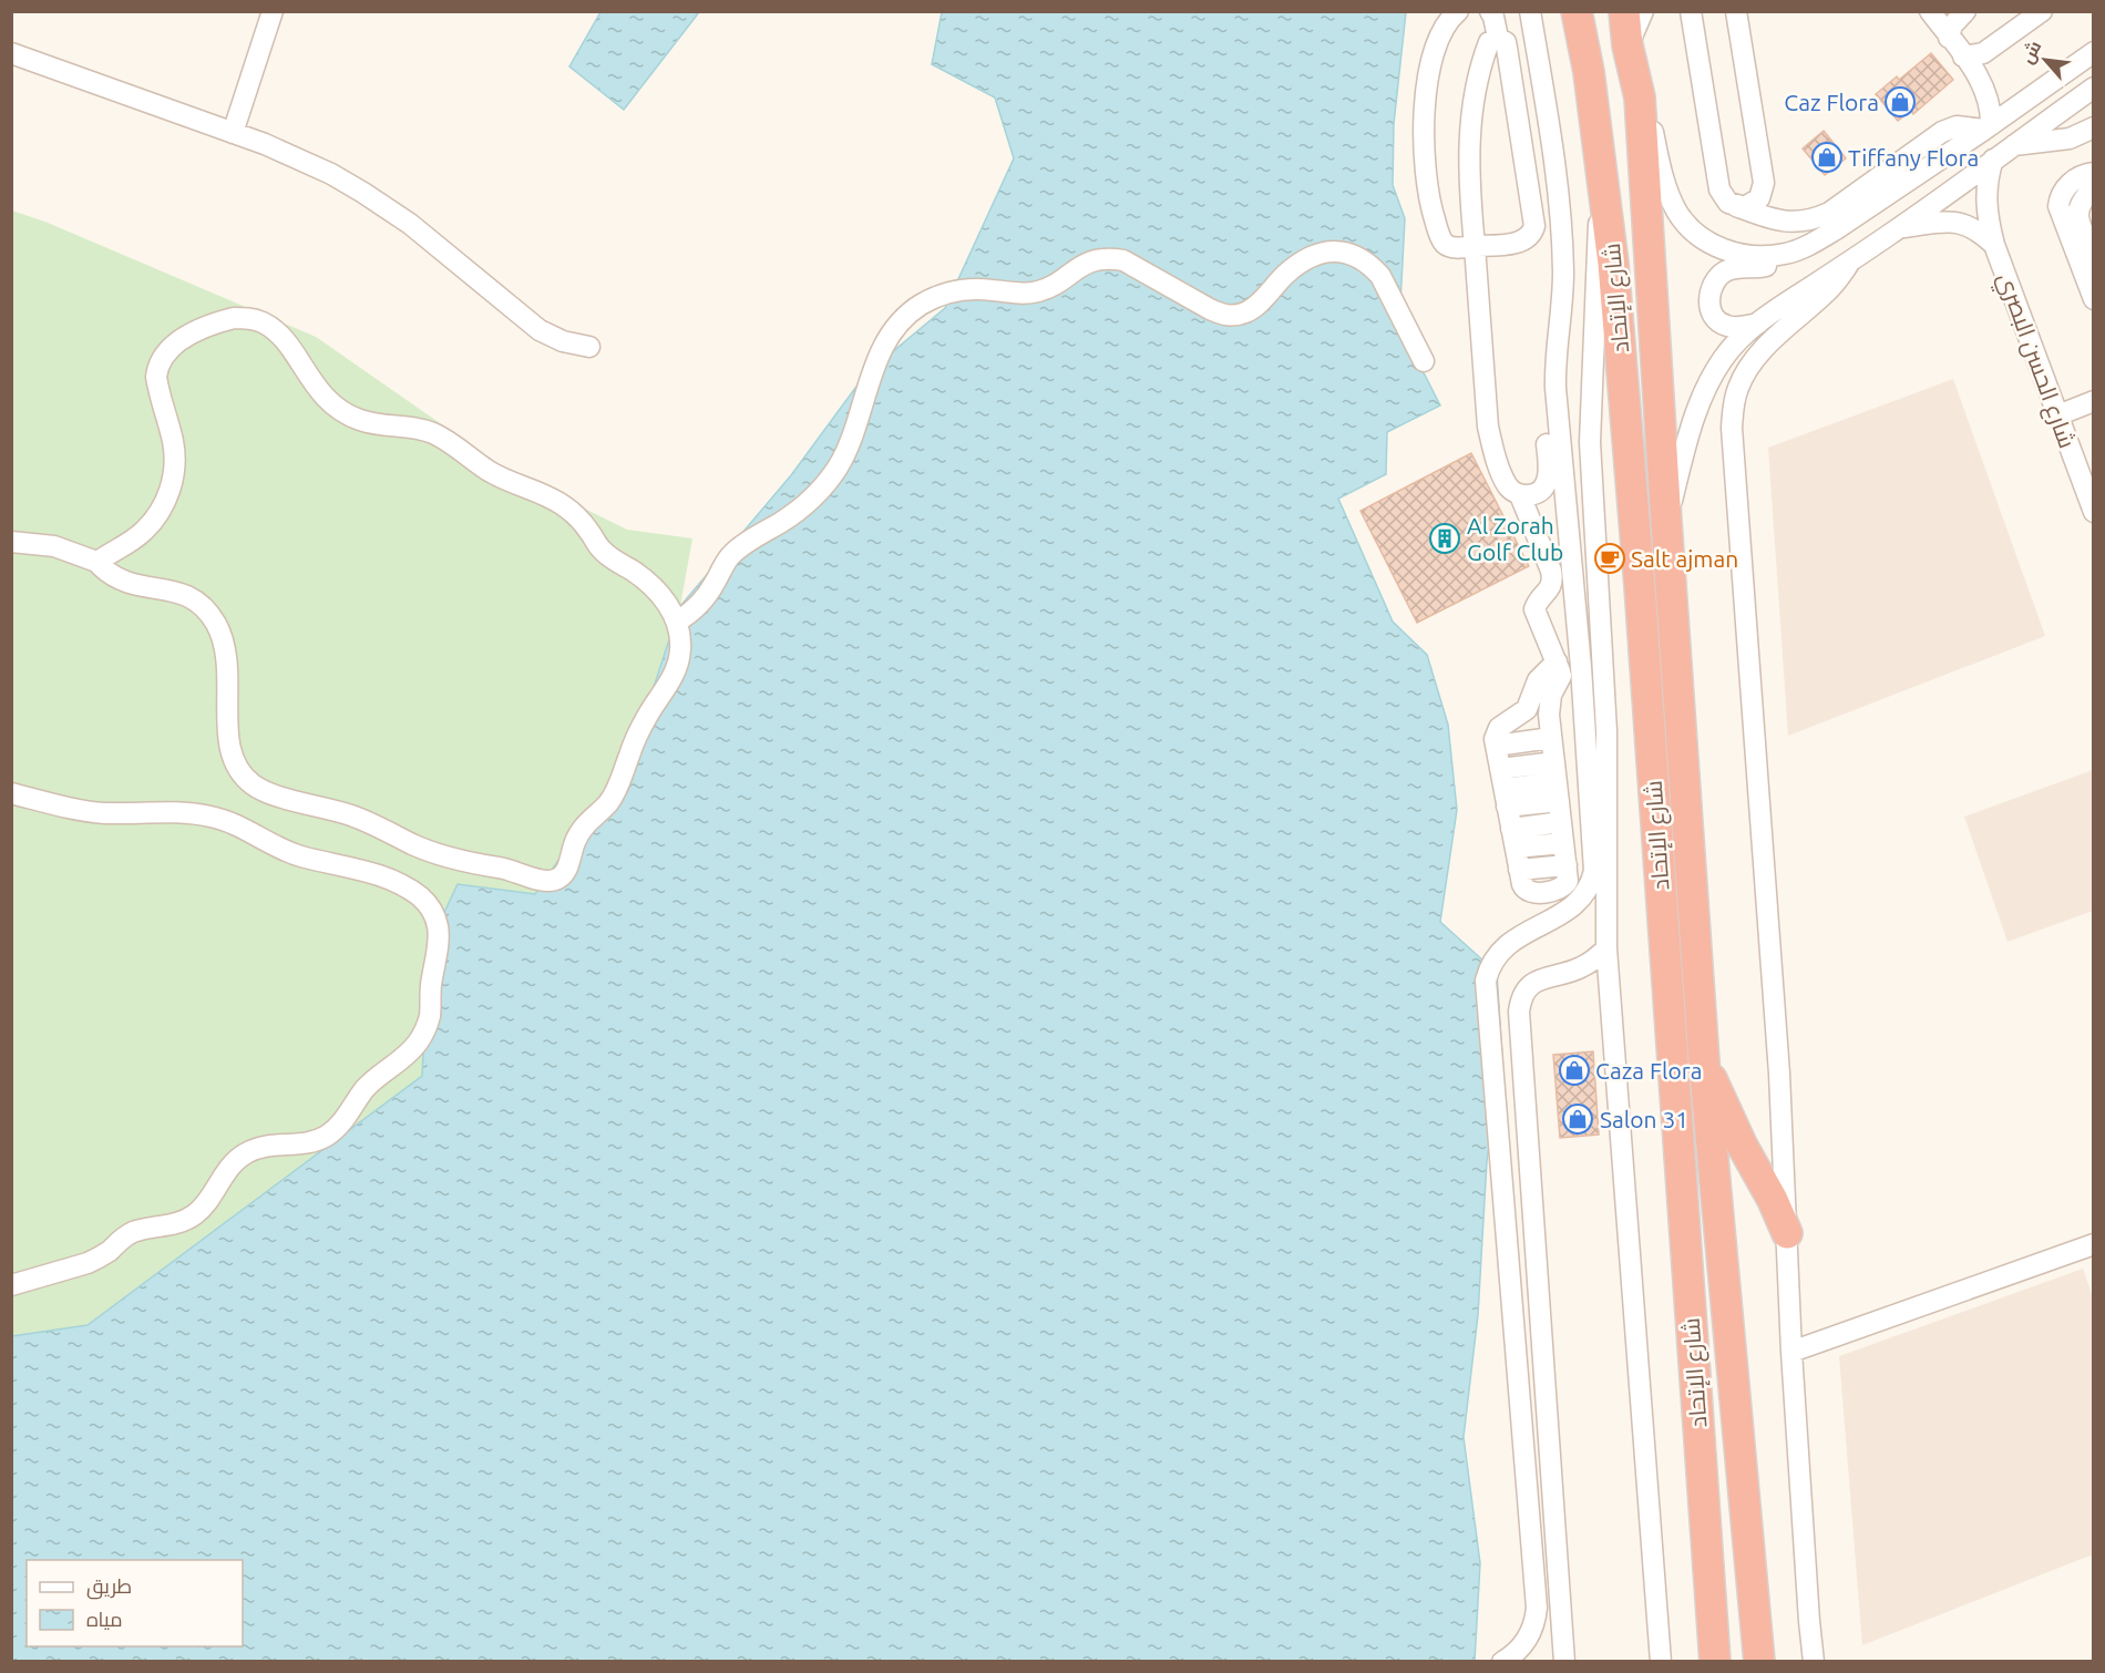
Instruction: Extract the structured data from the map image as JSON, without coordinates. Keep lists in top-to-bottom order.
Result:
{
  "streets": {
    "highway": ["شارع الإتحاد"],
    "street": ["شارع الحسن البصري"]
  },
  "places": {
    "shop": [
      "Caz Flora",
      "Tiffany Flora",
      "Caza Flora",
      "Salon 31"
    ],
    "building": ["Al Zorah Golf Club"],
    "cafe": ["Salt ajman"]
  },
  "legend": ["طريق", "مياه"],
  "north": "top left"
}
